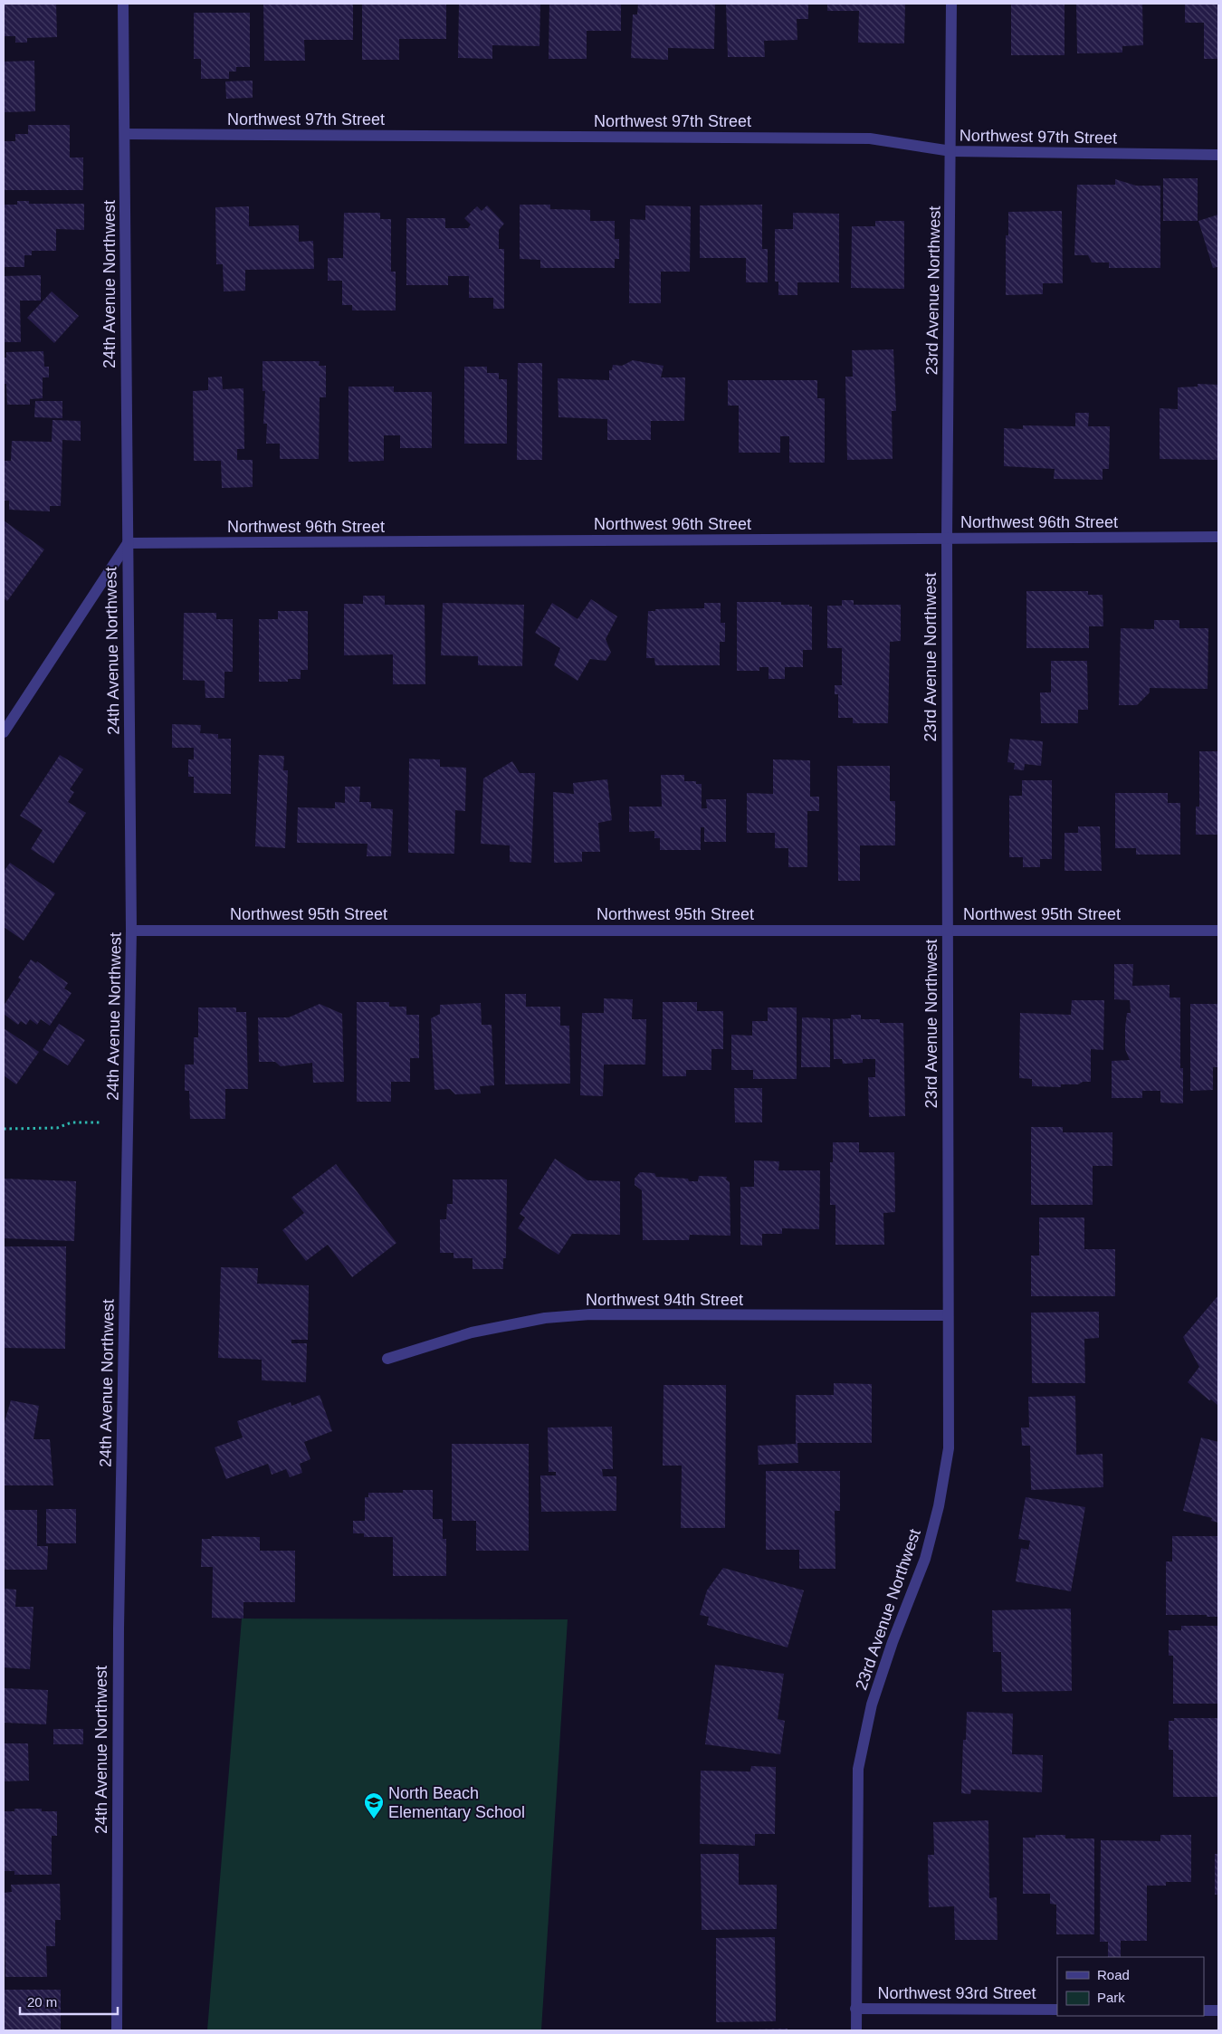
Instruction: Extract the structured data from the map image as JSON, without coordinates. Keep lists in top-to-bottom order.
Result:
{
  "streets": {
    "street": [
      "Northwest 97th Street",
      "24th Avenue Northwest",
      "23rd Avenue Northwest",
      "Northwest 96th Street",
      "Northwest 95th Street",
      "Northwest 94th Street",
      "Northwest 93rd Street"
    ]
  },
  "crossings": [
    ["Northwest 97th Street", "24th Avenue Northwest"],
    ["Northwest 97th Street", "23rd Avenue Northwest"],
    ["24th Avenue Northwest", "Northwest 96th Street"],
    ["24th Avenue Northwest", "Northwest 95th Street"],
    ["23rd Avenue Northwest", "Northwest 96th Street"],
    ["23rd Avenue Northwest", "Northwest 95th Street"],
    ["23rd Avenue Northwest", "Northwest 94th Street"],
    ["23rd Avenue Northwest", "Northwest 93rd Street"]
  ],
  "places": {
    "school or university": ["North Beach Elementary School"]
  },
  "legend": ["Road", "Park"],
  "scale_bar": "20 m"
}
